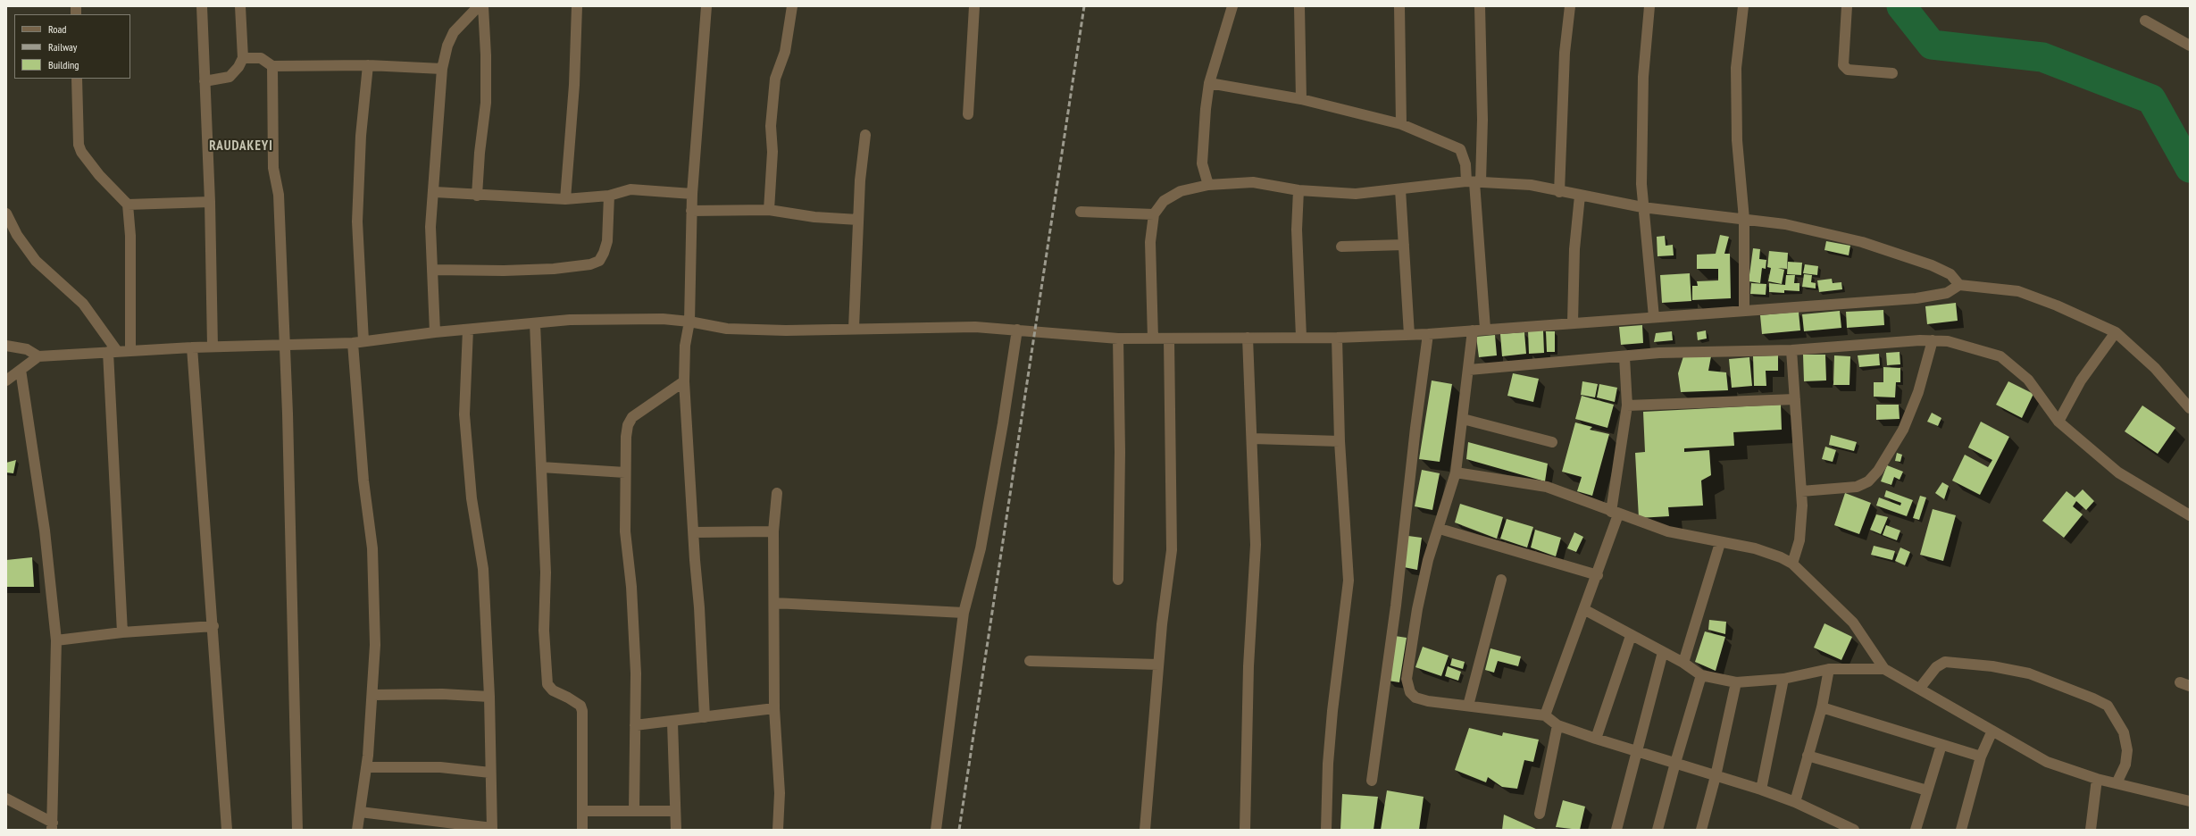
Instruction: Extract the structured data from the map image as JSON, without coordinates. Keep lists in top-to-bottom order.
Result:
{
  "districts": ["RAUDAKEYI"],
  "legend": ["Road", "Railway", "Building"]
}
